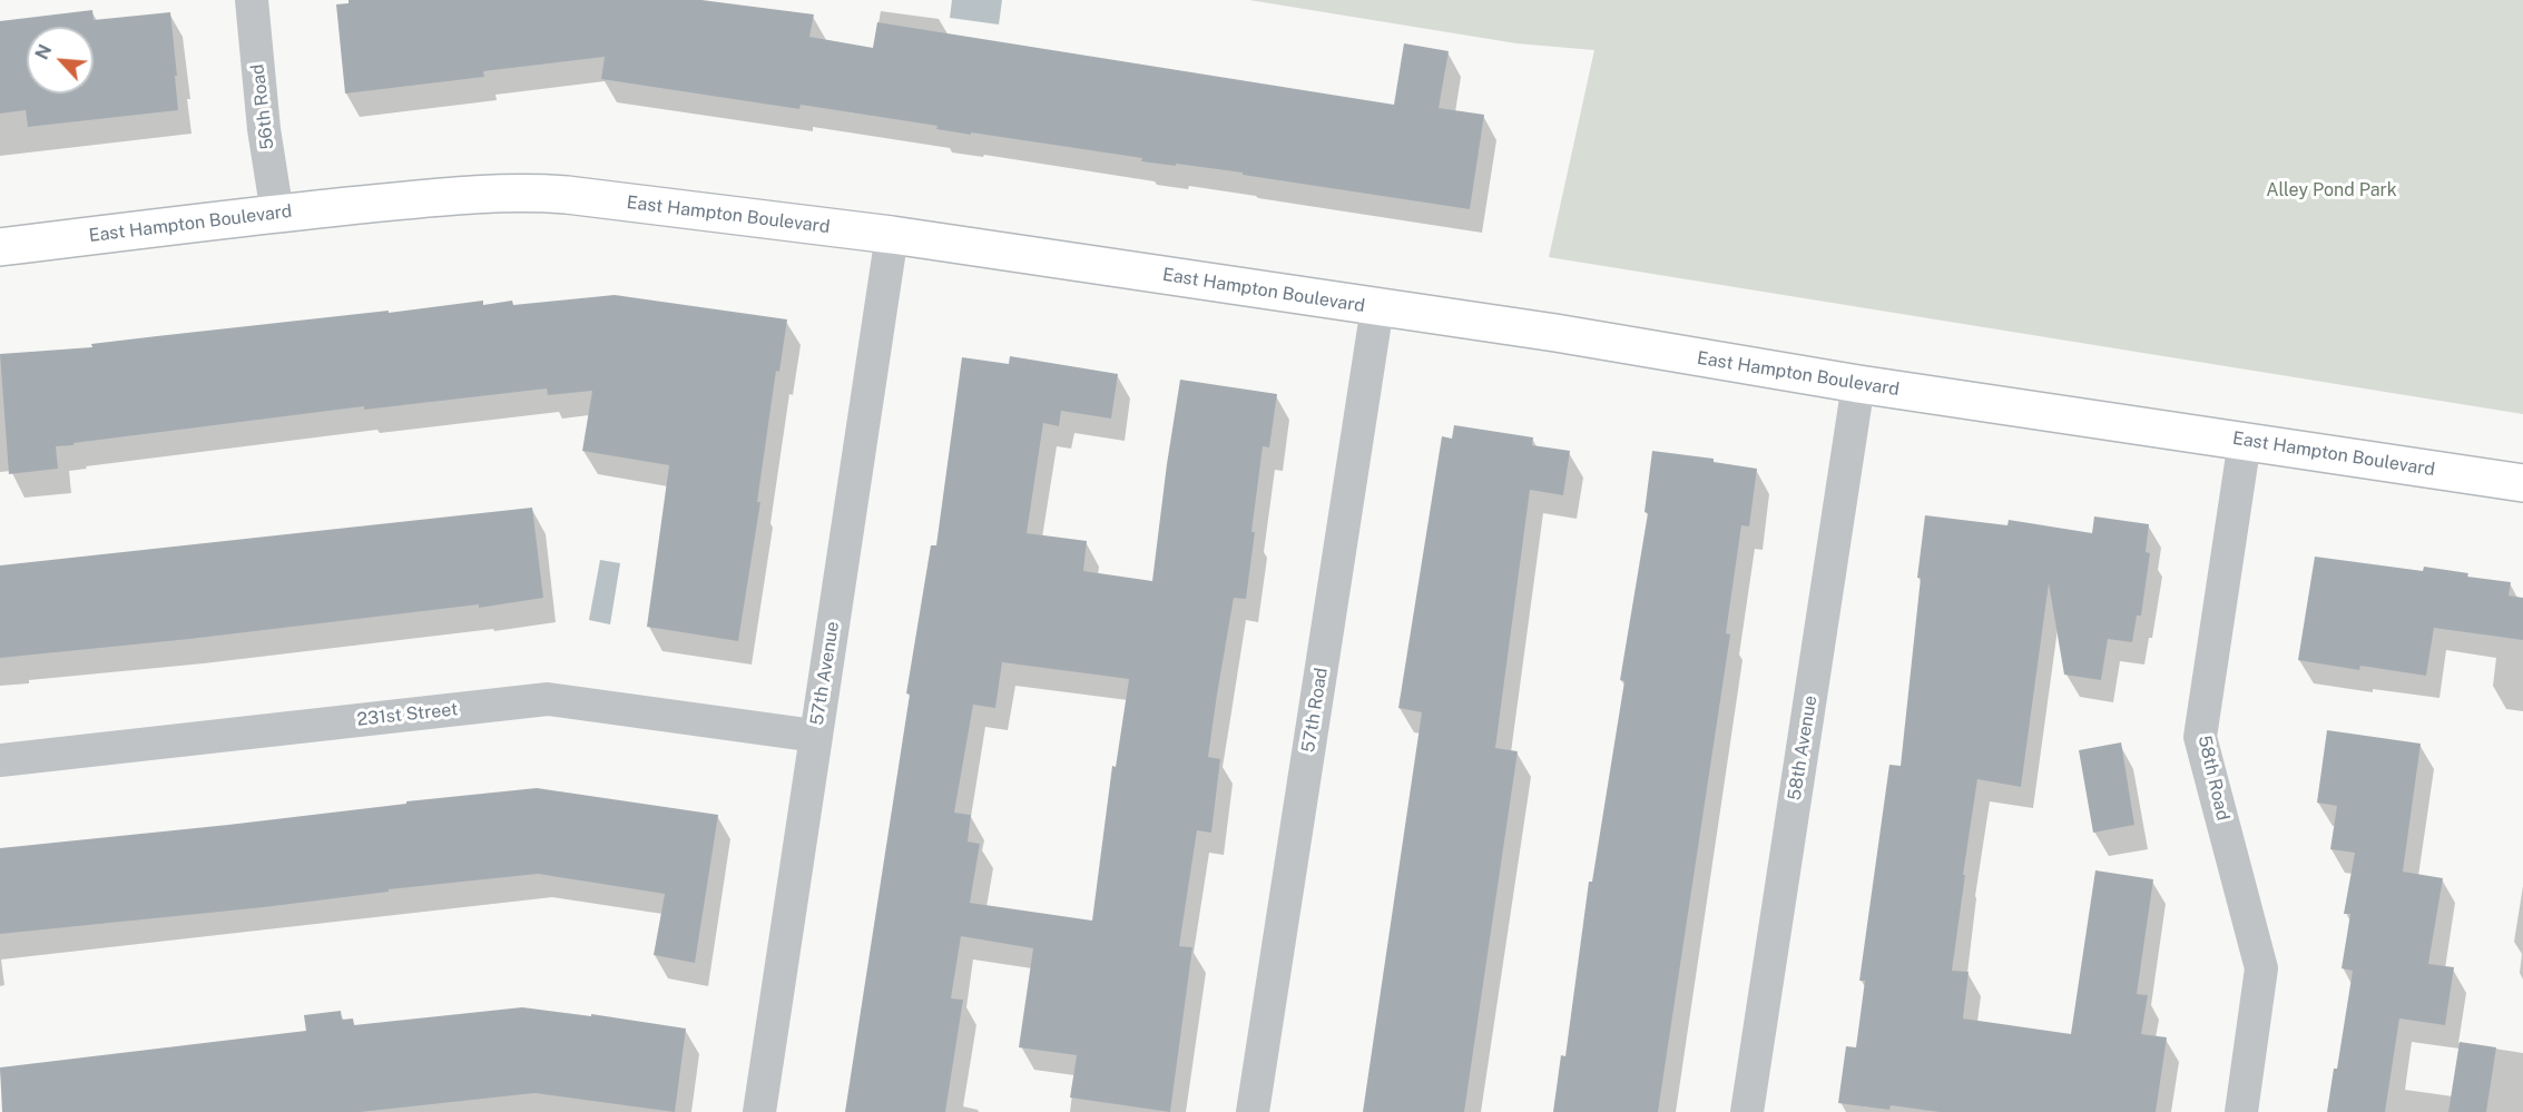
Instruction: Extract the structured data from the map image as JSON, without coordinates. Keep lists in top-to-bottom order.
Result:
{
  "streets": {
    "street": [
      "56th Road",
      "East Hampton Boulevard",
      "57th Avenue",
      "57th Road",
      "231st Street",
      "58th Avenue",
      "58th Road"
    ]
  },
  "crossings": [
    ["56th Road", "East Hampton Boulevard"],
    ["East Hampton Boulevard", "57th Avenue"],
    ["East Hampton Boulevard", "57th Road"],
    ["East Hampton Boulevard", "58th Avenue"],
    ["East Hampton Boulevard", "58th Road"],
    ["57th Avenue", "231st Street"]
  ],
  "parks": ["Alley Pond Park"],
  "north": "top left"
}
